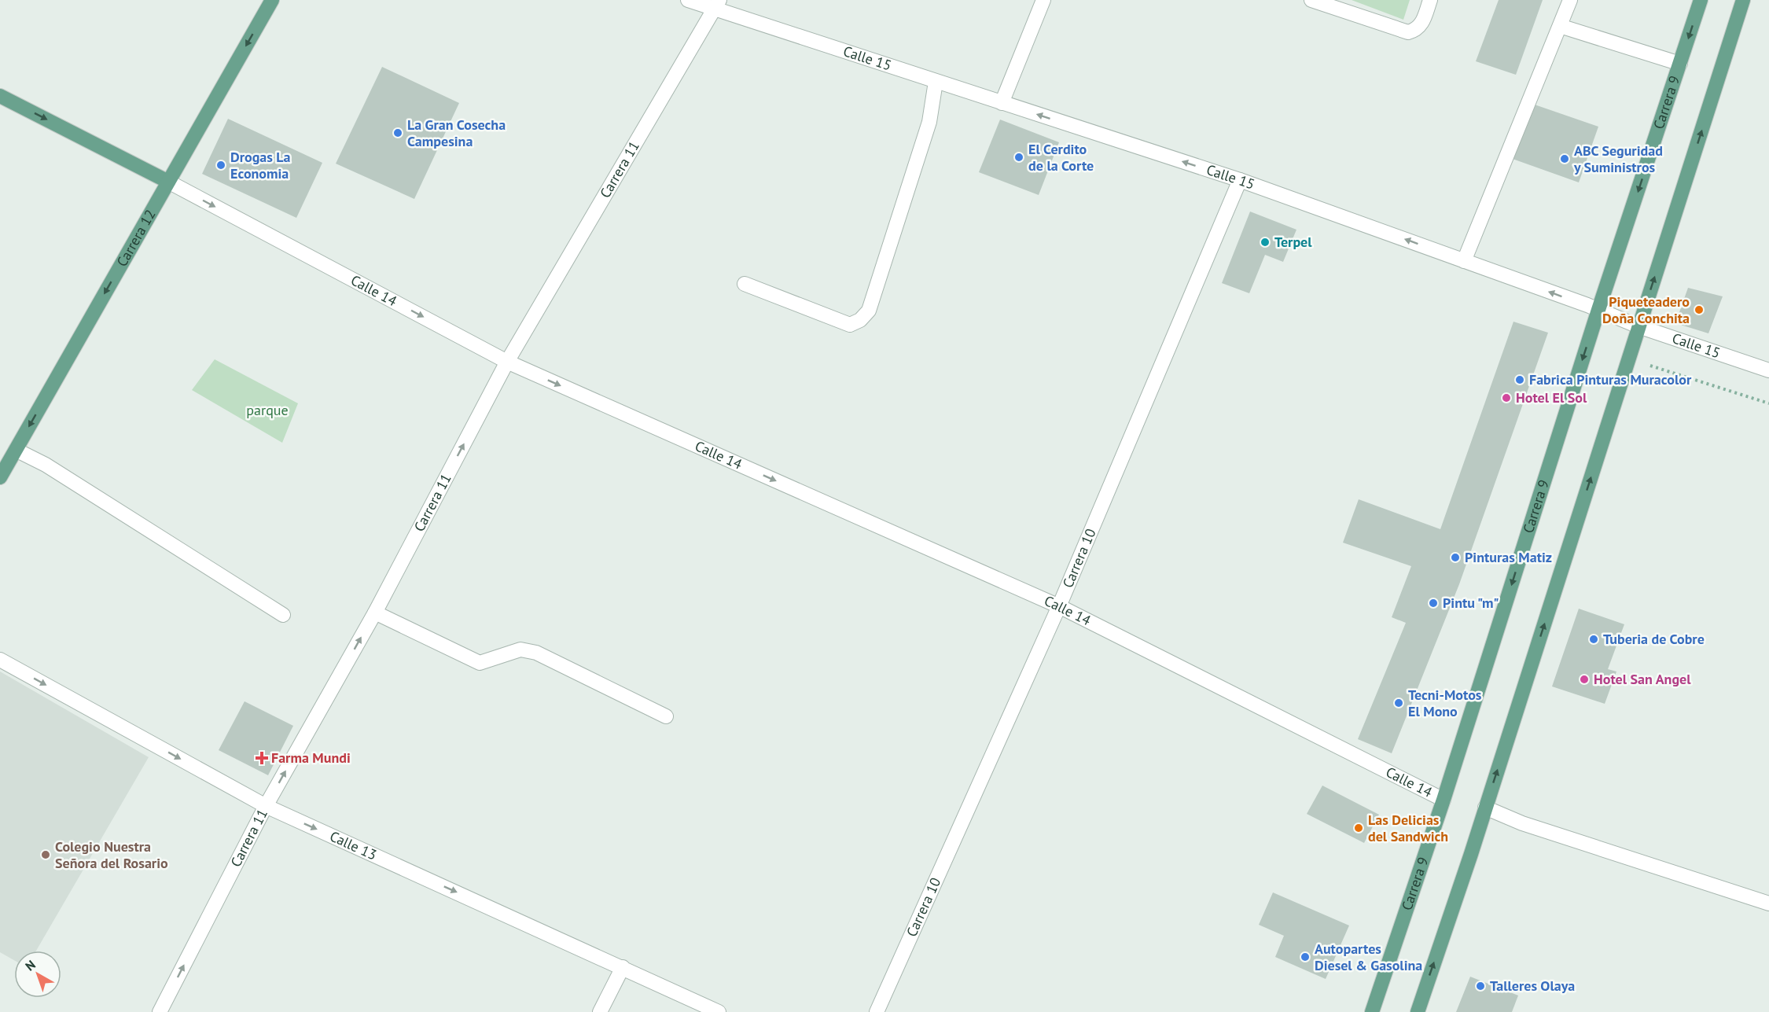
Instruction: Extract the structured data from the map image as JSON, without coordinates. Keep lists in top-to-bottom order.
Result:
{
  "streets": {
    "main road": ["Carrera 9", "Carrera 12", "Calle 14"],
    "street": [
      "Calle 15",
      "Carrera 11",
      "Carrera 10",
      "Calle 13"
    ]
  },
  "crossings": [
    ["Calle 15", "Carrera 9"],
    ["Calle 15", "Carrera 11"],
    ["Calle 15", "Carrera 10"],
    ["Carrera 9", "Calle 14"],
    ["Carrera 11", "Calle 14"],
    ["Carrera 11", "Calle 13"],
    ["Carrera 12", "Calle 14"],
    ["Calle 14", "Carrera 10"]
  ],
  "one_way": [
    "Calle 15",
    "Carrera 11",
    "Carrera 12",
    "Calle 14",
    "Calle 13"
  ],
  "parks": ["parque"],
  "places": {
    "other": [
      "La Gran Cosecha Campesina",
      "El Cerdito de la Corte",
      "ABC Seguridad y Suministros",
      "Drogas La Economia",
      "Terpel",
      "Piqueteadero Doña Conchita",
      "Fabrica Pinturas Muracolor",
      "Hotel El Sol",
      "Pinturas Matiz",
      "Pintu \"m\"",
      "Tuberia de Cobre",
      "Hotel San Angel",
      "Tecni-Motos El Mono",
      "Las Delicias del Sandwich",
      "Colegio Nuestra Señora del Rosario",
      "Autopartes Diesel & Gasolina",
      "Talleres Olaya"
    ],
    "health": ["Farma Mundi"]
  },
  "north": "top left"
}
